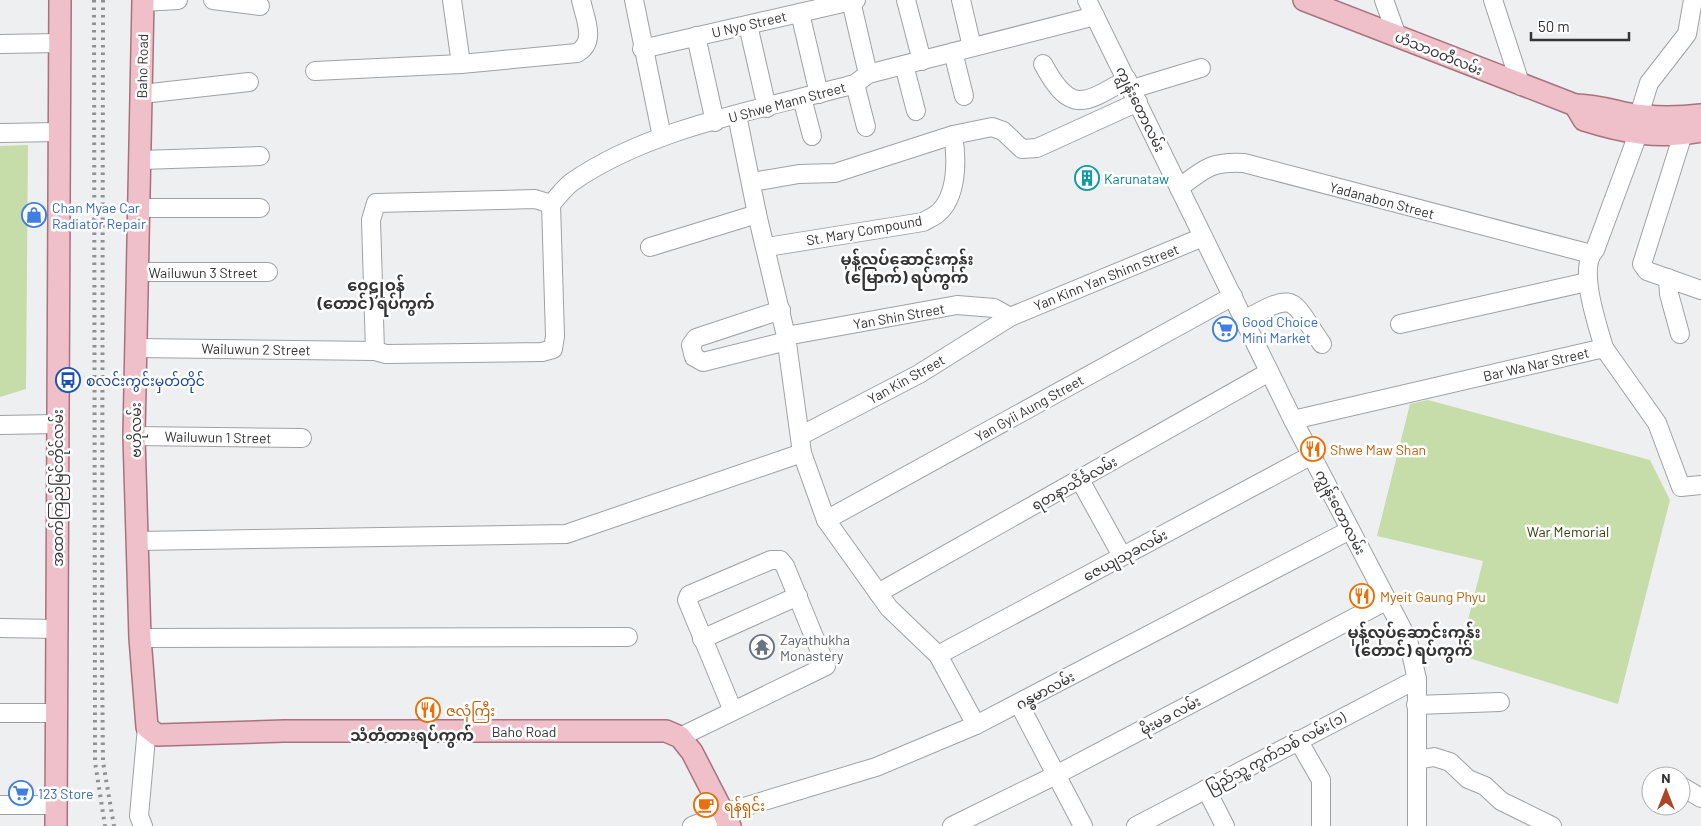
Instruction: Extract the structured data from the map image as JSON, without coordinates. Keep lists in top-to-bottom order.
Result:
{
  "streets": {
    "main road": [
      "ဟံသာဝတီလမ်း",
      "Baho Road",
      "ဗဟိုလမ်း",
      "အထက်ကြည်မြင်တိုင်လမ်း"
    ],
    "street": [
      "U Nyo Street",
      "U Shwe Mann Street",
      "ကျွန်းတောလမ်း",
      "Yadanabon Street",
      "St. Mary Compound",
      "Wailuwun 3 Street",
      "Yan Kinn Yan Shinn Street",
      "Yan Shin Street",
      "Wailuwun 2 Street",
      "Bar Wa Nar Street",
      "Yan Kin Street",
      "Yan Gyii Aung Street",
      "Wailuwun 1 Street",
      "ရတနာသိင်္ခလမ်း",
      "ဇေယျသုခလမ်း",
      "ဂန္ဓမာလမ်း",
      "မိုးမခ လမ်း",
      "ပြည်သူ့ ကွက်သစ် လမ်း (၁)"
    ]
  },
  "crossings": [
    ["Baho Road", "ဗဟိုလမ်း"],
    ["U Shwe Mann Street", "ကျွန်းတောလမ်း"],
    ["U Shwe Mann Street", "Wailuwun 2 Street"],
    ["ကျွန်းတောလမ်း", "Yadanabon Street"],
    ["ကျွန်းတောလမ်း", "Yan Kinn Yan Shinn Street"],
    ["ကျွန်းတောလမ်း", "Bar Wa Nar Street"],
    ["ကျွန်းတောလမ်း", "Yan Gyii Aung Street"],
    ["ကျွန်းတောလမ်း", "ရတနာသိင်္ခလမ်း"],
    ["ကျွန်းတောလမ်း", "ဇေယျသုခလမ်း"],
    ["ကျွန်းတောလမ်း", "ဂန္ဓမာလမ်း"],
    ["ကျွန်းတောလမ်း", "မိုးမခ လမ်း"],
    ["ကျွန်းတောလမ်း", "ပြည်သူ့ ကွက်သစ် လမ်း (၁)"],
    ["Wailuwun 3 Street", "ဗဟိုလမ်း"],
    ["Yan Kinn Yan Shinn Street", "Yan Shin Street"],
    ["Yan Kinn Yan Shinn Street", "Yan Kin Street"],
    ["Yan Shin Street", "Yan Kin Street"],
    ["Wailuwun 2 Street", "ဗဟိုလမ်း"],
    ["Yan Kin Street", "ဗဟိုလမ်း"],
    ["ဗဟိုလမ်း", "Wailuwun 1 Street"]
  ],
  "districts": [
    "မုန့်လုပ်ဆောင်းကုန်း (မြောက်) ရပ်ကွက်",
    "ဝေဠုဝန် (တောင်) ရပ်ကွက်",
    "မုန့်လုပ်ဆောင်းကုန်း (တောင်) ရပ်ကွက်",
    "သံတံတားရပ်ကွက်"
  ],
  "parks": ["War Memorial"],
  "places": {
    "building": ["Karunataw"],
    "shop": ["Chan Myae Car Radiator Repair"],
    "supermarket": ["Good Choice Mini Market", "123 Store"],
    "bus stop": ["စလင်းကွင်းမှတ်တိုင်"],
    "restaurant": ["Shwe Maw Shan", "Myeit Gaung Phyu", "ဇလုံကြီး"],
    "temple": ["Zayathukha Monastery"],
    "cafe": ["ရန်ရှင်း"]
  },
  "scale_bar": "50 m",
  "north": "top"
}
